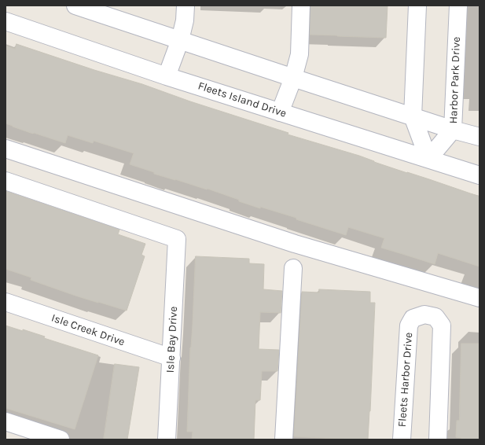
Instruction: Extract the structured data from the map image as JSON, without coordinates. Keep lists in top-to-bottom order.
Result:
{
  "streets": {
    "street": [
      "Harbor Park Drive",
      "Fleets Island Drive",
      "Isle Creek Drive",
      "Isle Bay Drive",
      "Fleets Harbor Drive"
    ]
  },
  "crossings": [
    ["Harbor Park Drive", "Fleets Island Drive"],
    ["Isle Creek Drive", "Isle Bay Drive"]
  ]
}
